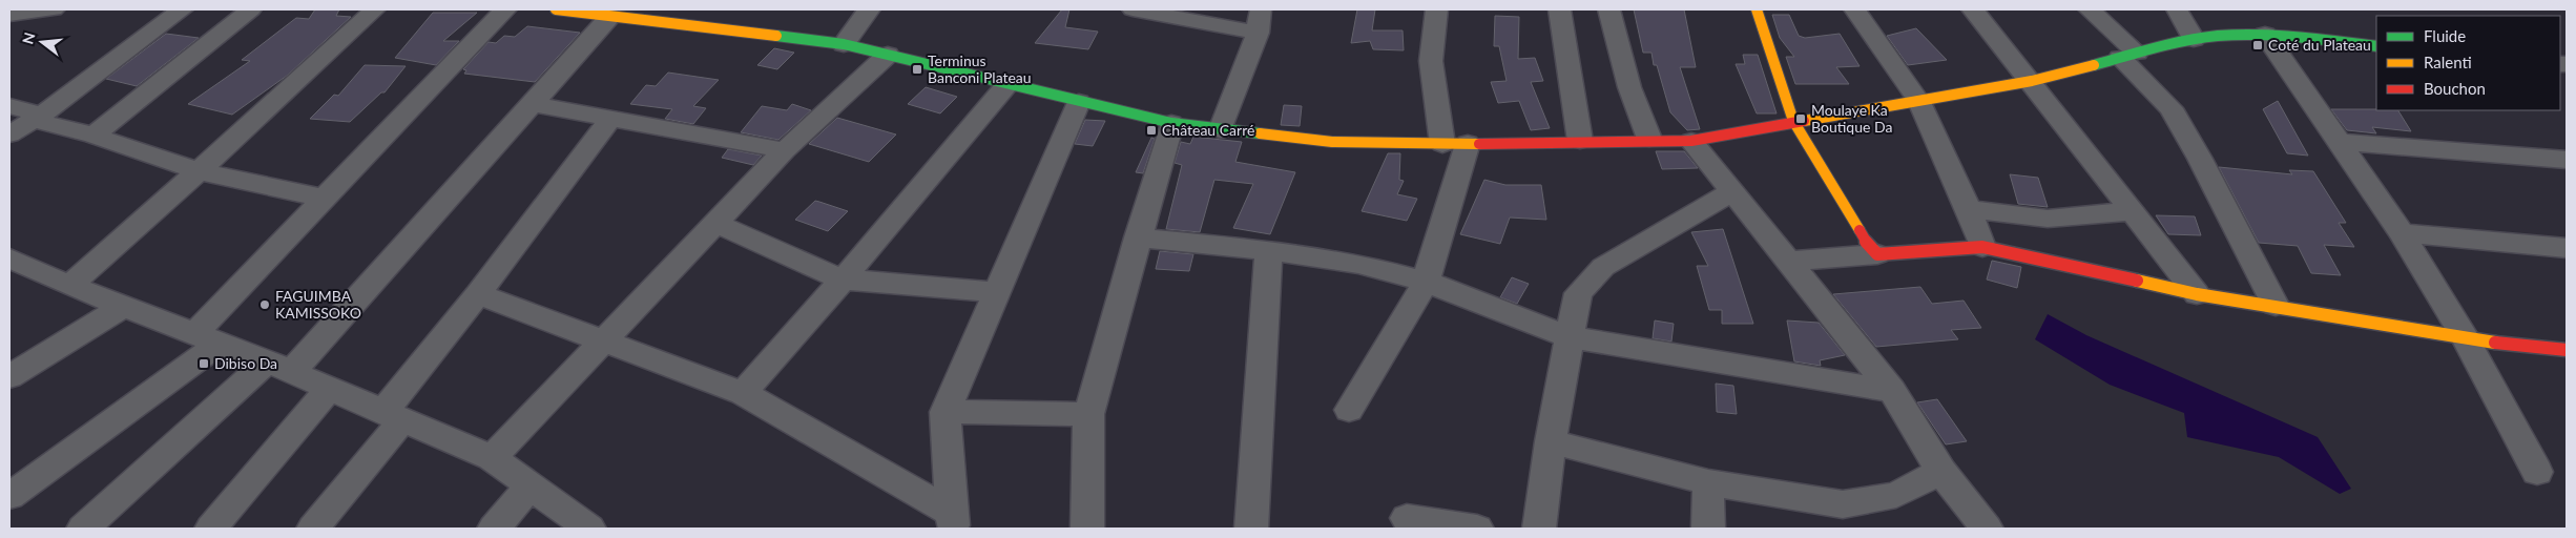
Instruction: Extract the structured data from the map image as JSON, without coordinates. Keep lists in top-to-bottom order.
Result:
{
  "places": {
    "transit": [
      "Coté du Plateau",
      "Terminus Banconi Plateau",
      "Moulaye Ka Boutique Da",
      "Château Carré",
      "Dibiso Da"
    ],
    "other": ["FAGUIMBA KAMISSOKO"]
  },
  "legend": ["Fluide", "Ralenti", "Bouchon"],
  "north": "left"
}
